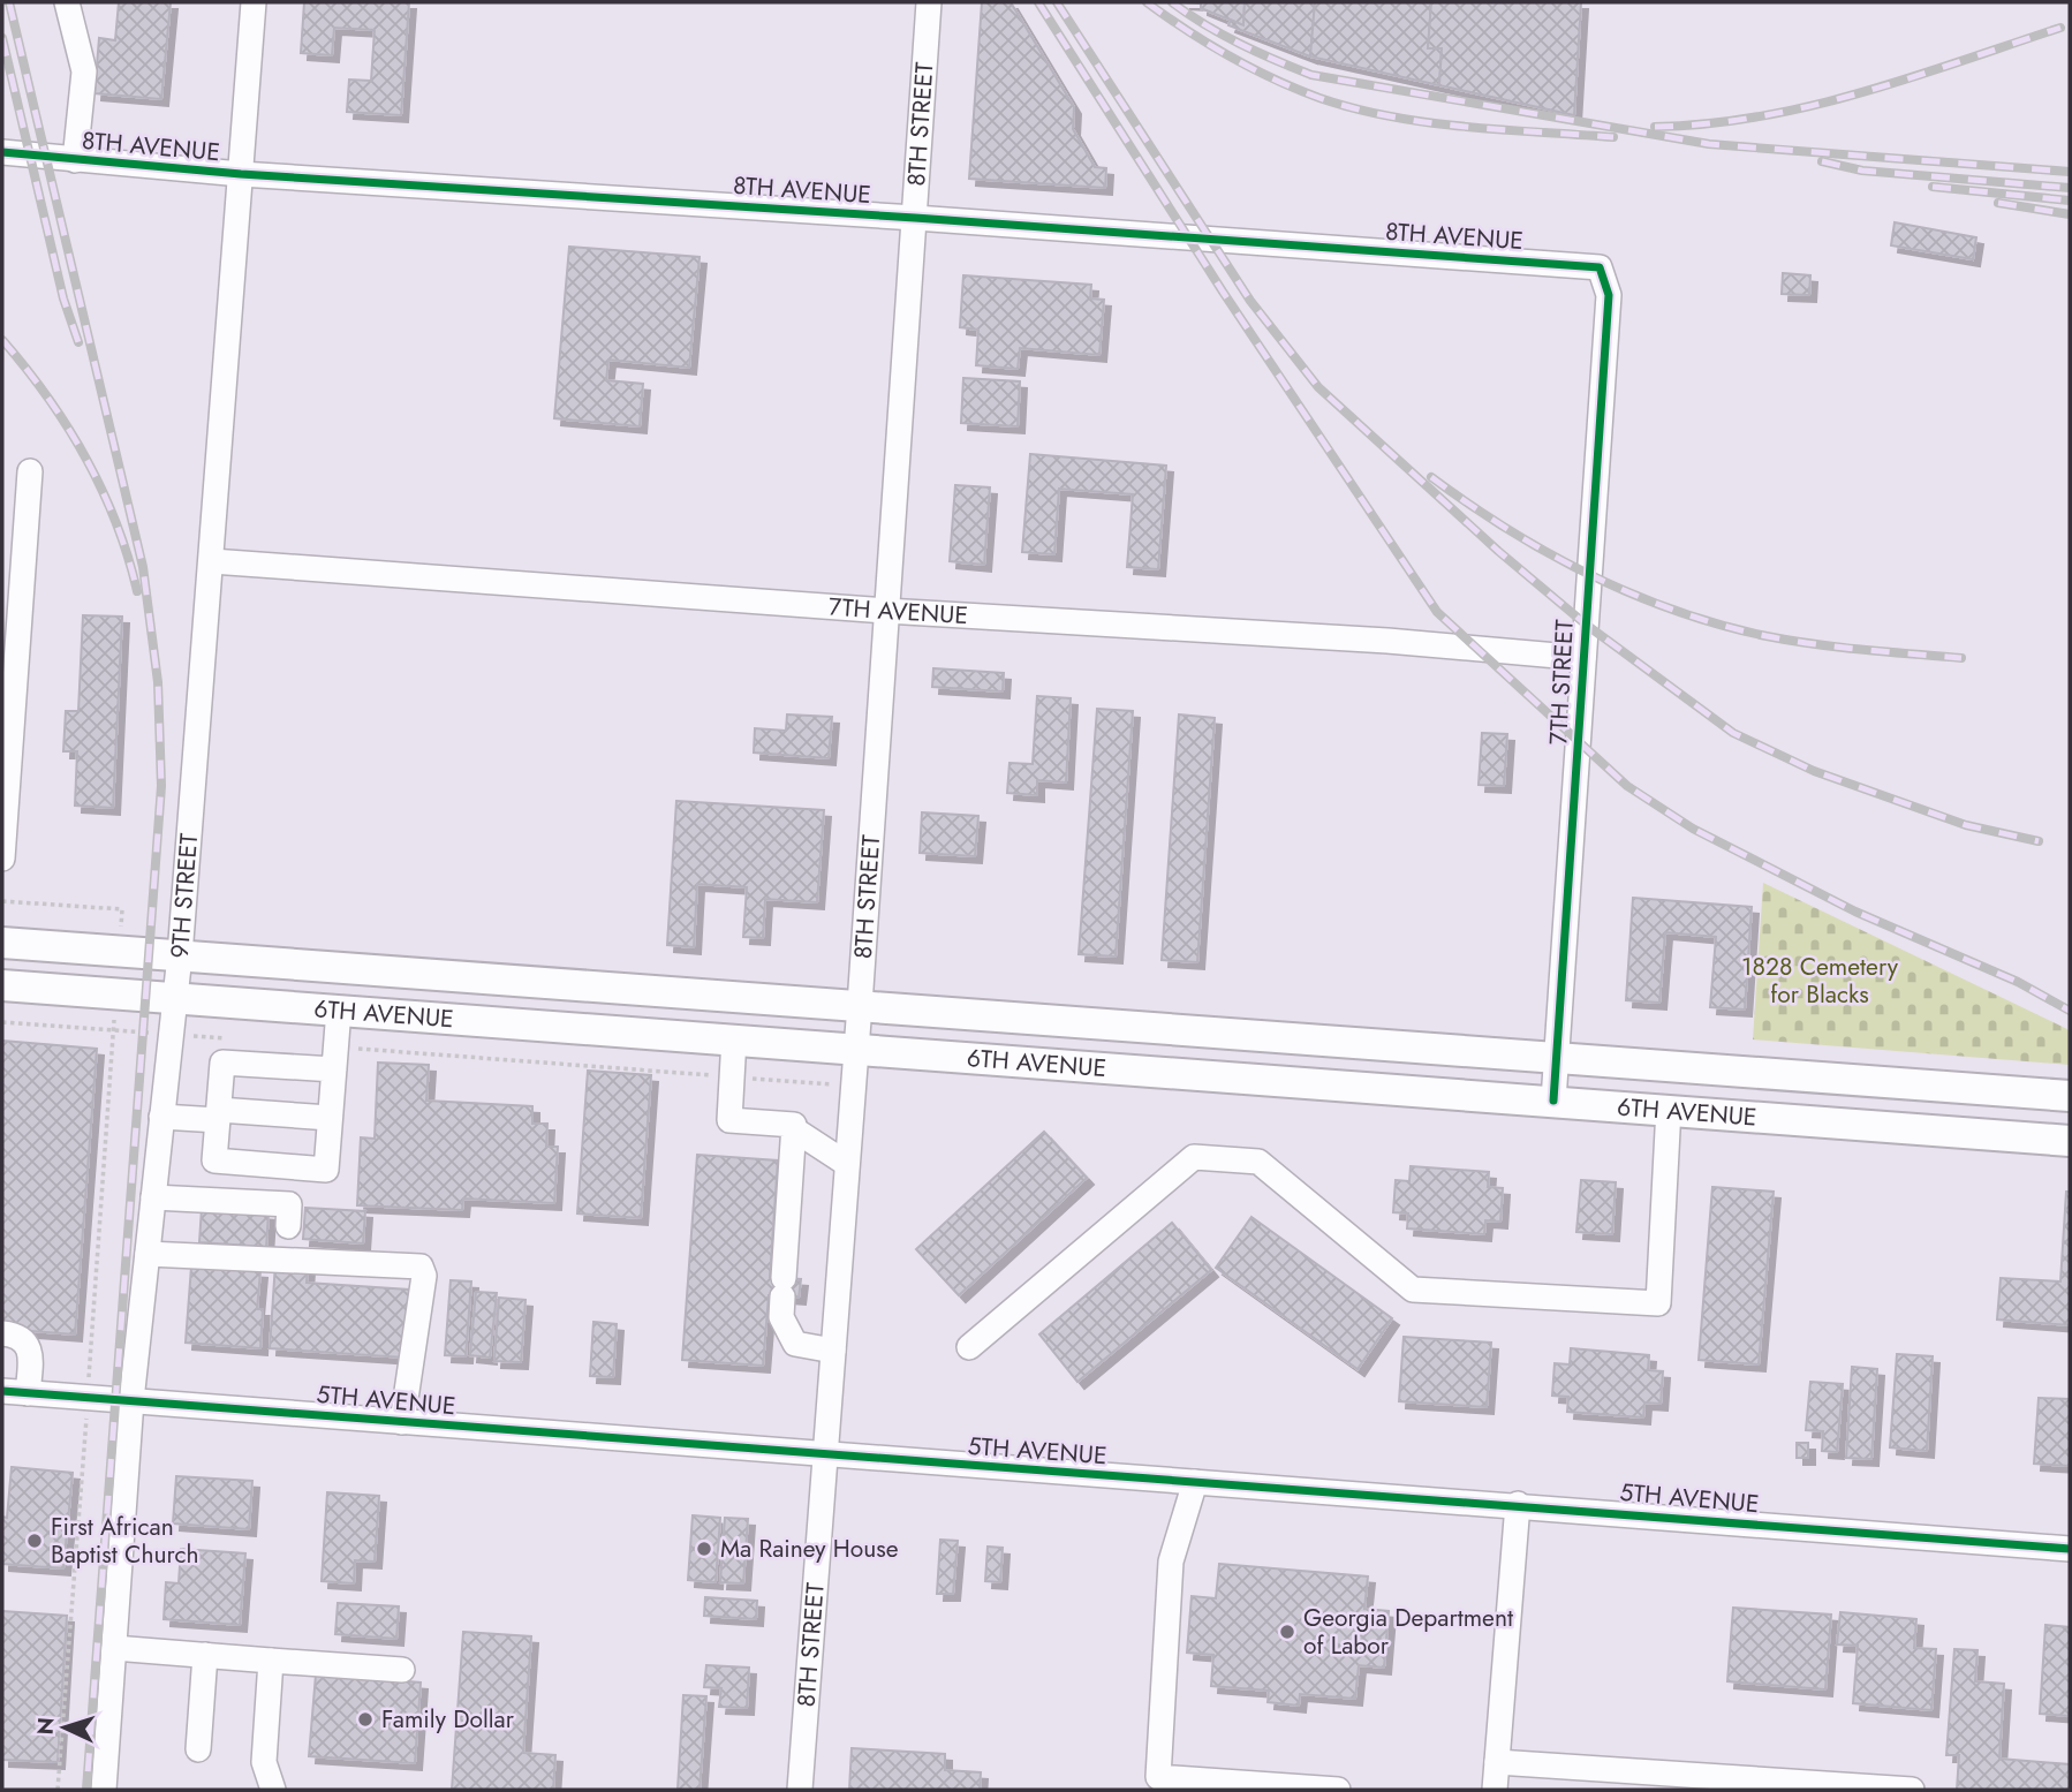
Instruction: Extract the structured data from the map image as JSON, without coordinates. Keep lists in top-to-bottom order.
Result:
{
  "streets": {
    "main road": ["6TH AVENUE"],
    "street": [
      "8TH STREET",
      "8TH AVENUE",
      "7TH AVENUE",
      "7TH STREET",
      "9TH STREET",
      "5TH AVENUE"
    ]
  },
  "crossings": [
    ["8TH STREET", "8TH AVENUE"],
    ["8TH STREET", "7TH AVENUE"],
    ["8TH STREET", "6TH AVENUE"],
    ["8TH STREET", "5TH AVENUE"],
    ["8TH AVENUE", "7TH STREET"],
    ["8TH AVENUE", "9TH STREET"],
    ["7TH AVENUE", "7TH STREET"],
    ["7TH AVENUE", "9TH STREET"],
    ["7TH STREET", "6TH AVENUE"],
    ["9TH STREET", "6TH AVENUE"],
    ["9TH STREET", "5TH AVENUE"]
  ],
  "parks": ["1828 Cemetery for Blacks"],
  "places": [
    "First African Baptist Church",
    "Ma Rainey House",
    "Georgia Department of Labor",
    "Family Dollar"
  ],
  "north": "left"
}
